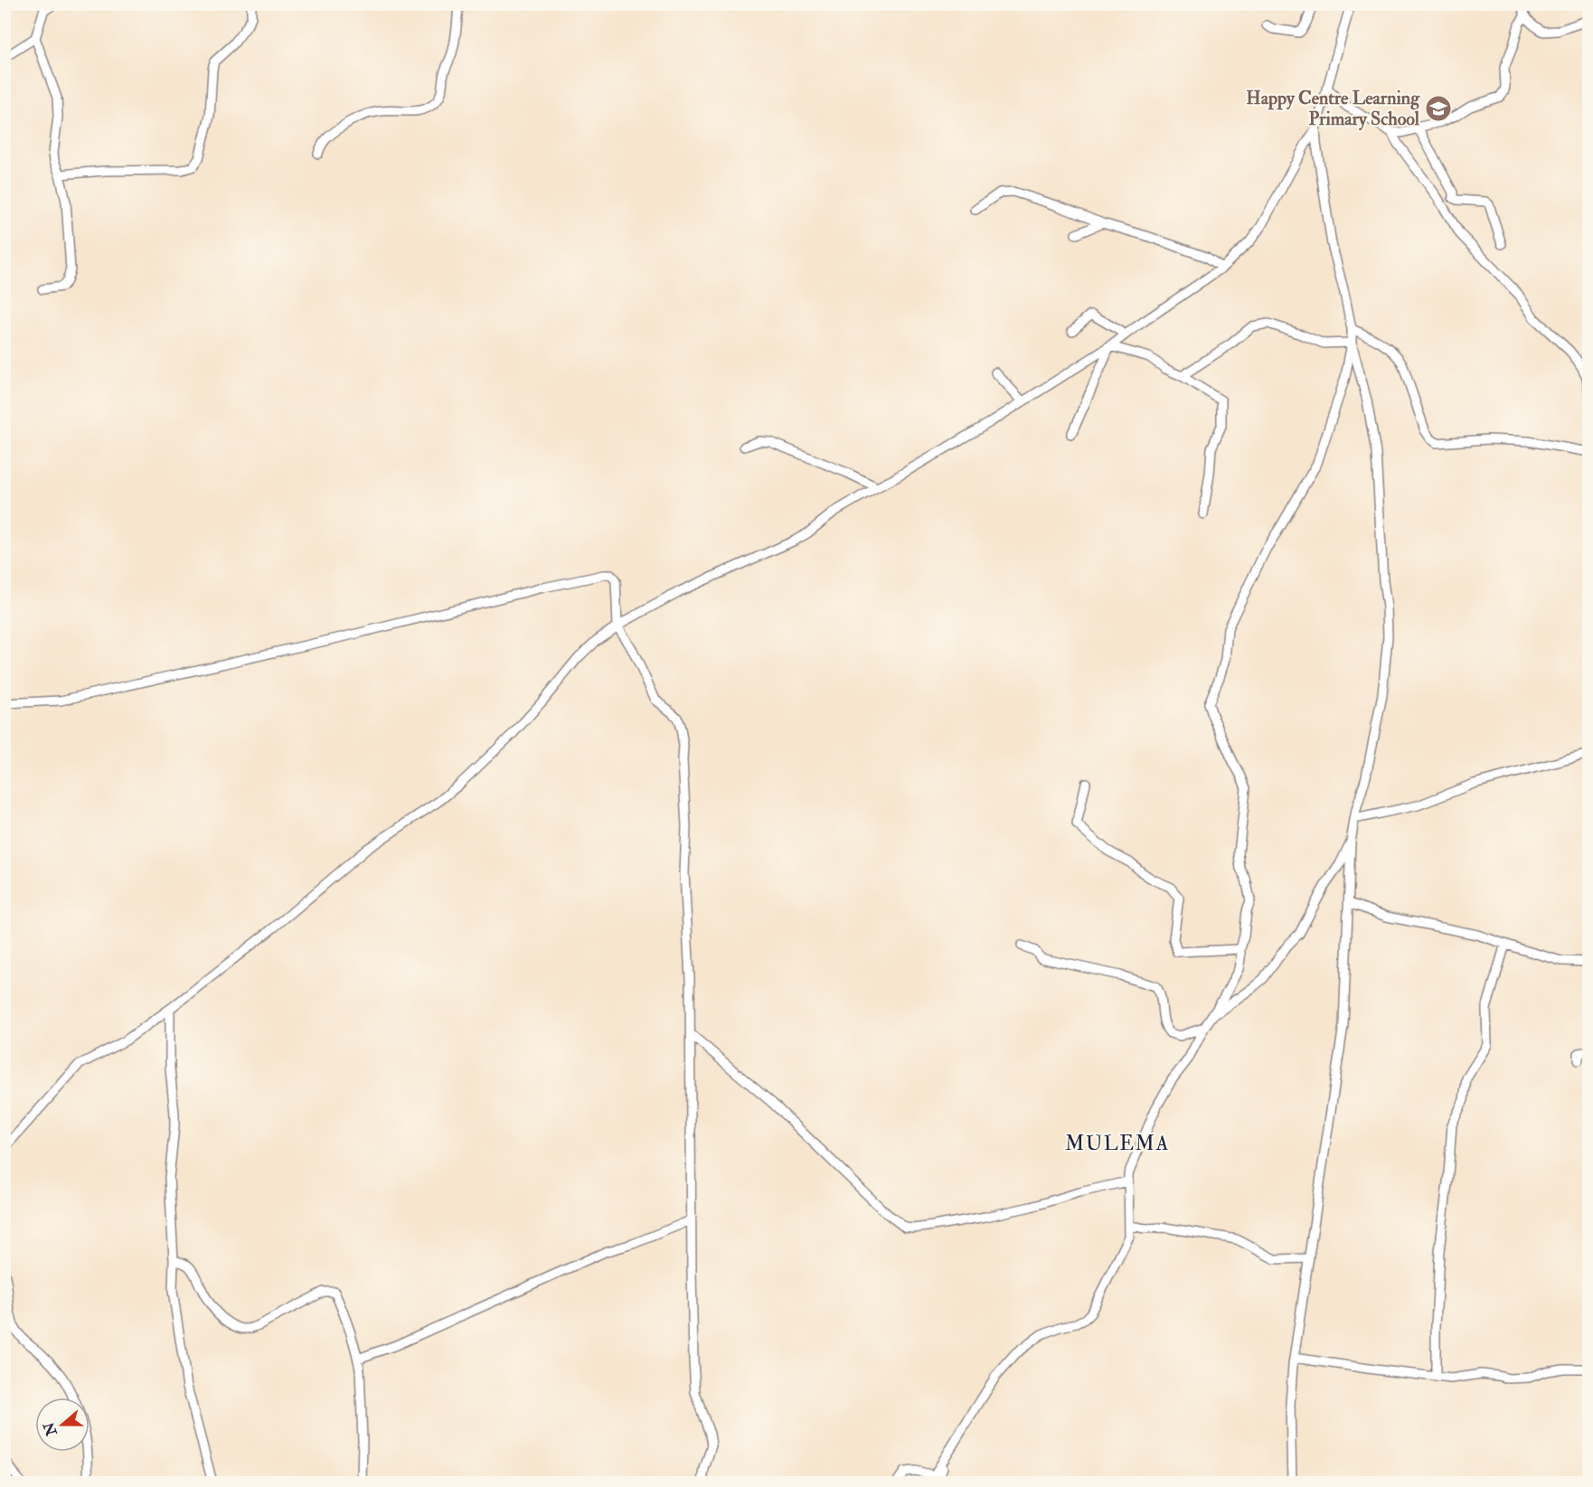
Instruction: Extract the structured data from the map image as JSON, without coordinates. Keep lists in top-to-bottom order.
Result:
{
  "districts": ["MULEMA"],
  "places": {
    "school or university": ["Happy Centre Learning Primary School"]
  },
  "north": "left"
}
